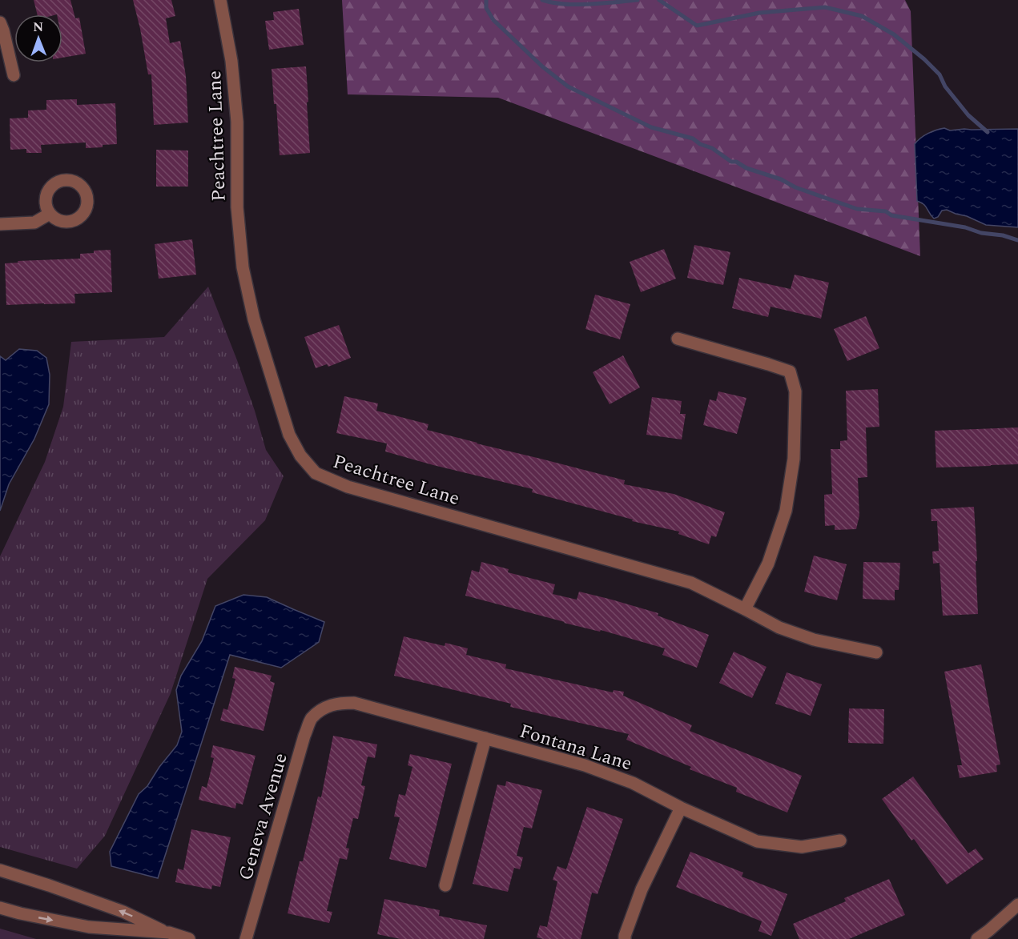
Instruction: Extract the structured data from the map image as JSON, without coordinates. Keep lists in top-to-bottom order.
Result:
{
  "streets": {
    "street": ["Peachtree Lane", "Fontana Lane", "Geneva Avenue"]
  },
  "crossings": [
    ["Fontana Lane", "Geneva Avenue"]
  ],
  "north": "top"
}
